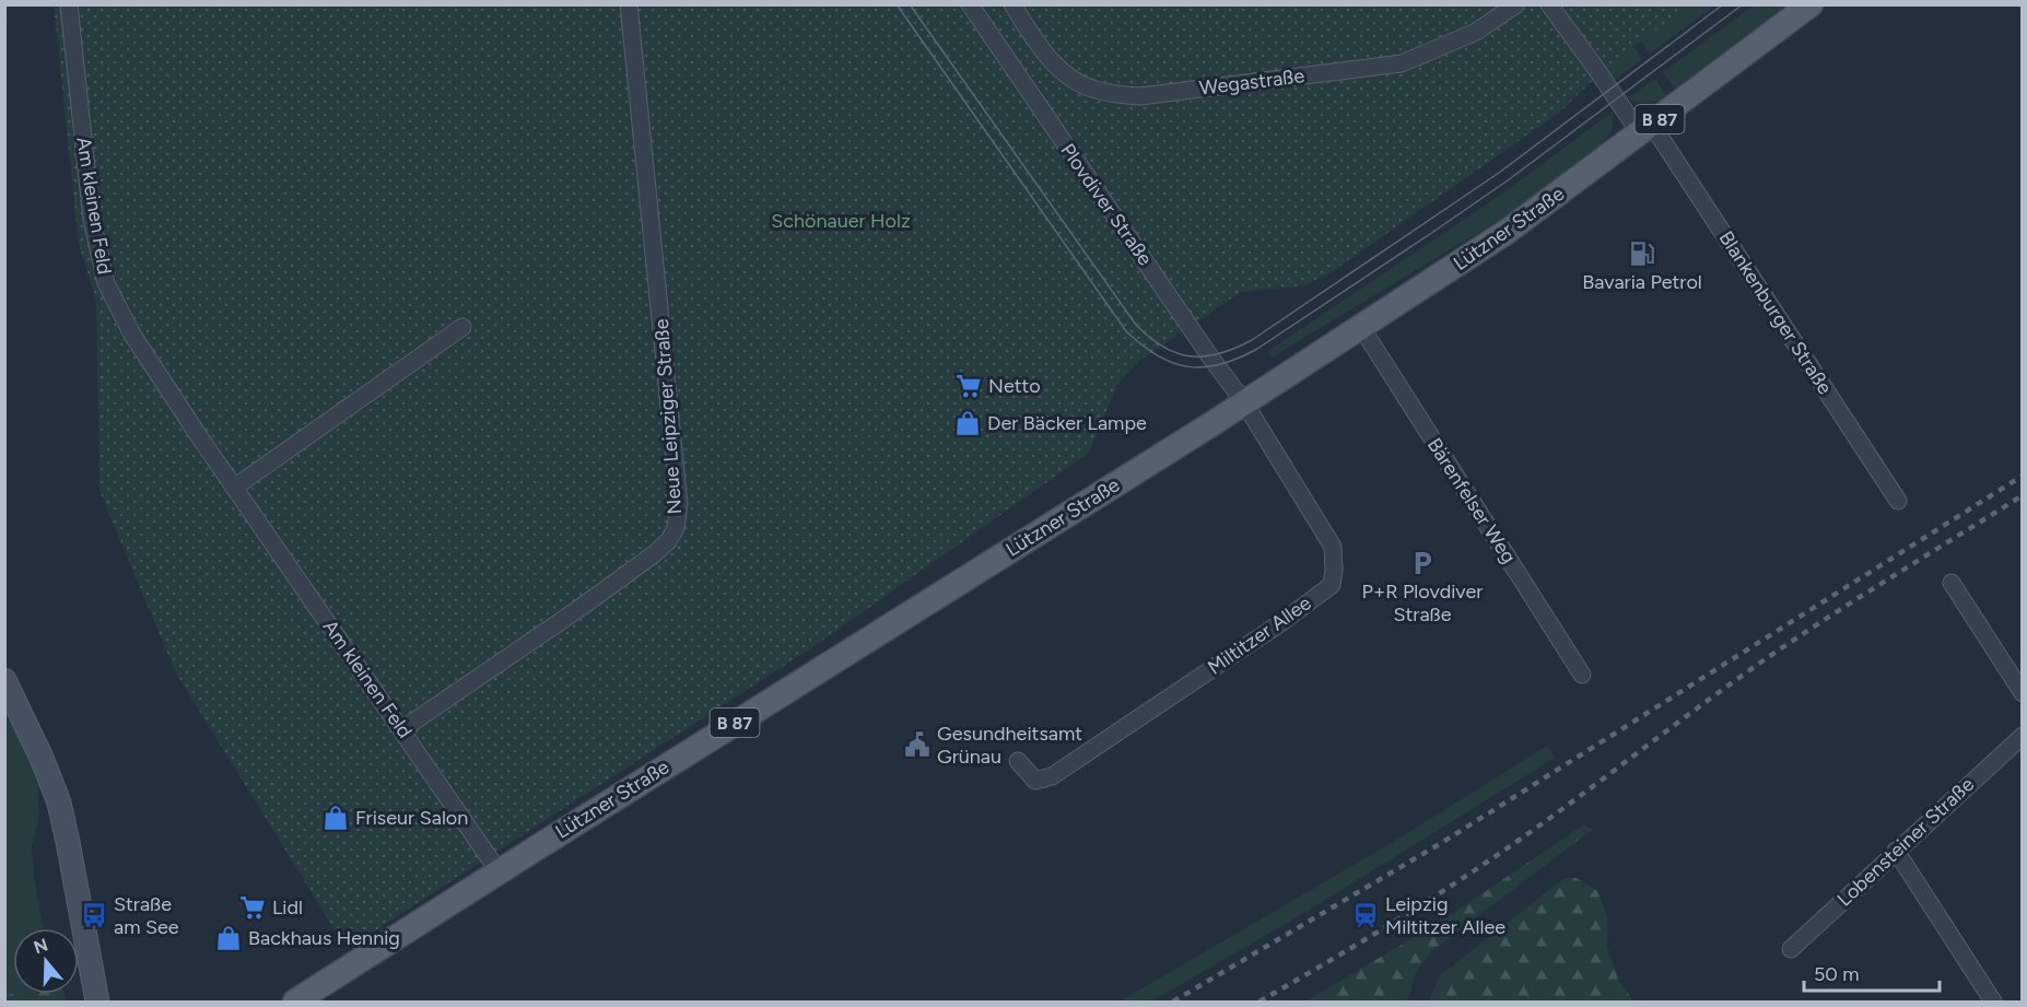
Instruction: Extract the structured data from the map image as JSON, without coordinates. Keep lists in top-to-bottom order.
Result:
{
  "streets": {
    "main road": ["B 87", "Lützner Straße"],
    "street": [
      "Wegastraße",
      "Plovdiver Straße",
      "Am kleinen Feld",
      "Blankenburger Straße",
      "Neue Leipziger Straße",
      "Bärenfelser Weg",
      "Miltitzer Allee",
      "Lobensteiner Straße"
    ]
  },
  "crossings": [
    ["Plovdiver Straße", "Lützner Straße"],
    ["Plovdiver Straße", "Miltitzer Allee"],
    ["Am kleinen Feld", "Lützner Straße"],
    ["Am kleinen Feld", "Neue Leipziger Straße"],
    ["Lützner Straße", "Blankenburger Straße"],
    ["Lützner Straße", "Bärenfelser Weg"],
    ["Lützner Straße", "Miltitzer Allee"]
  ],
  "parks": ["Schönauer Holz"],
  "places": {
    "fuel station": ["Bavaria Petrol"],
    "supermarket": ["Netto", "Lidl"],
    "shop": ["Der Bäcker Lampe", "Friseur Salon", "Backhaus Hennig"],
    "parking": ["P+R Plovdiver Straße"],
    "public building": ["Gesundheitsamt Grünau"],
    "bus stop": ["Straße am See"],
    "station": ["Leipzig Miltitzer Allee"]
  },
  "scale_bar": "50 m",
  "north": "top"
}
